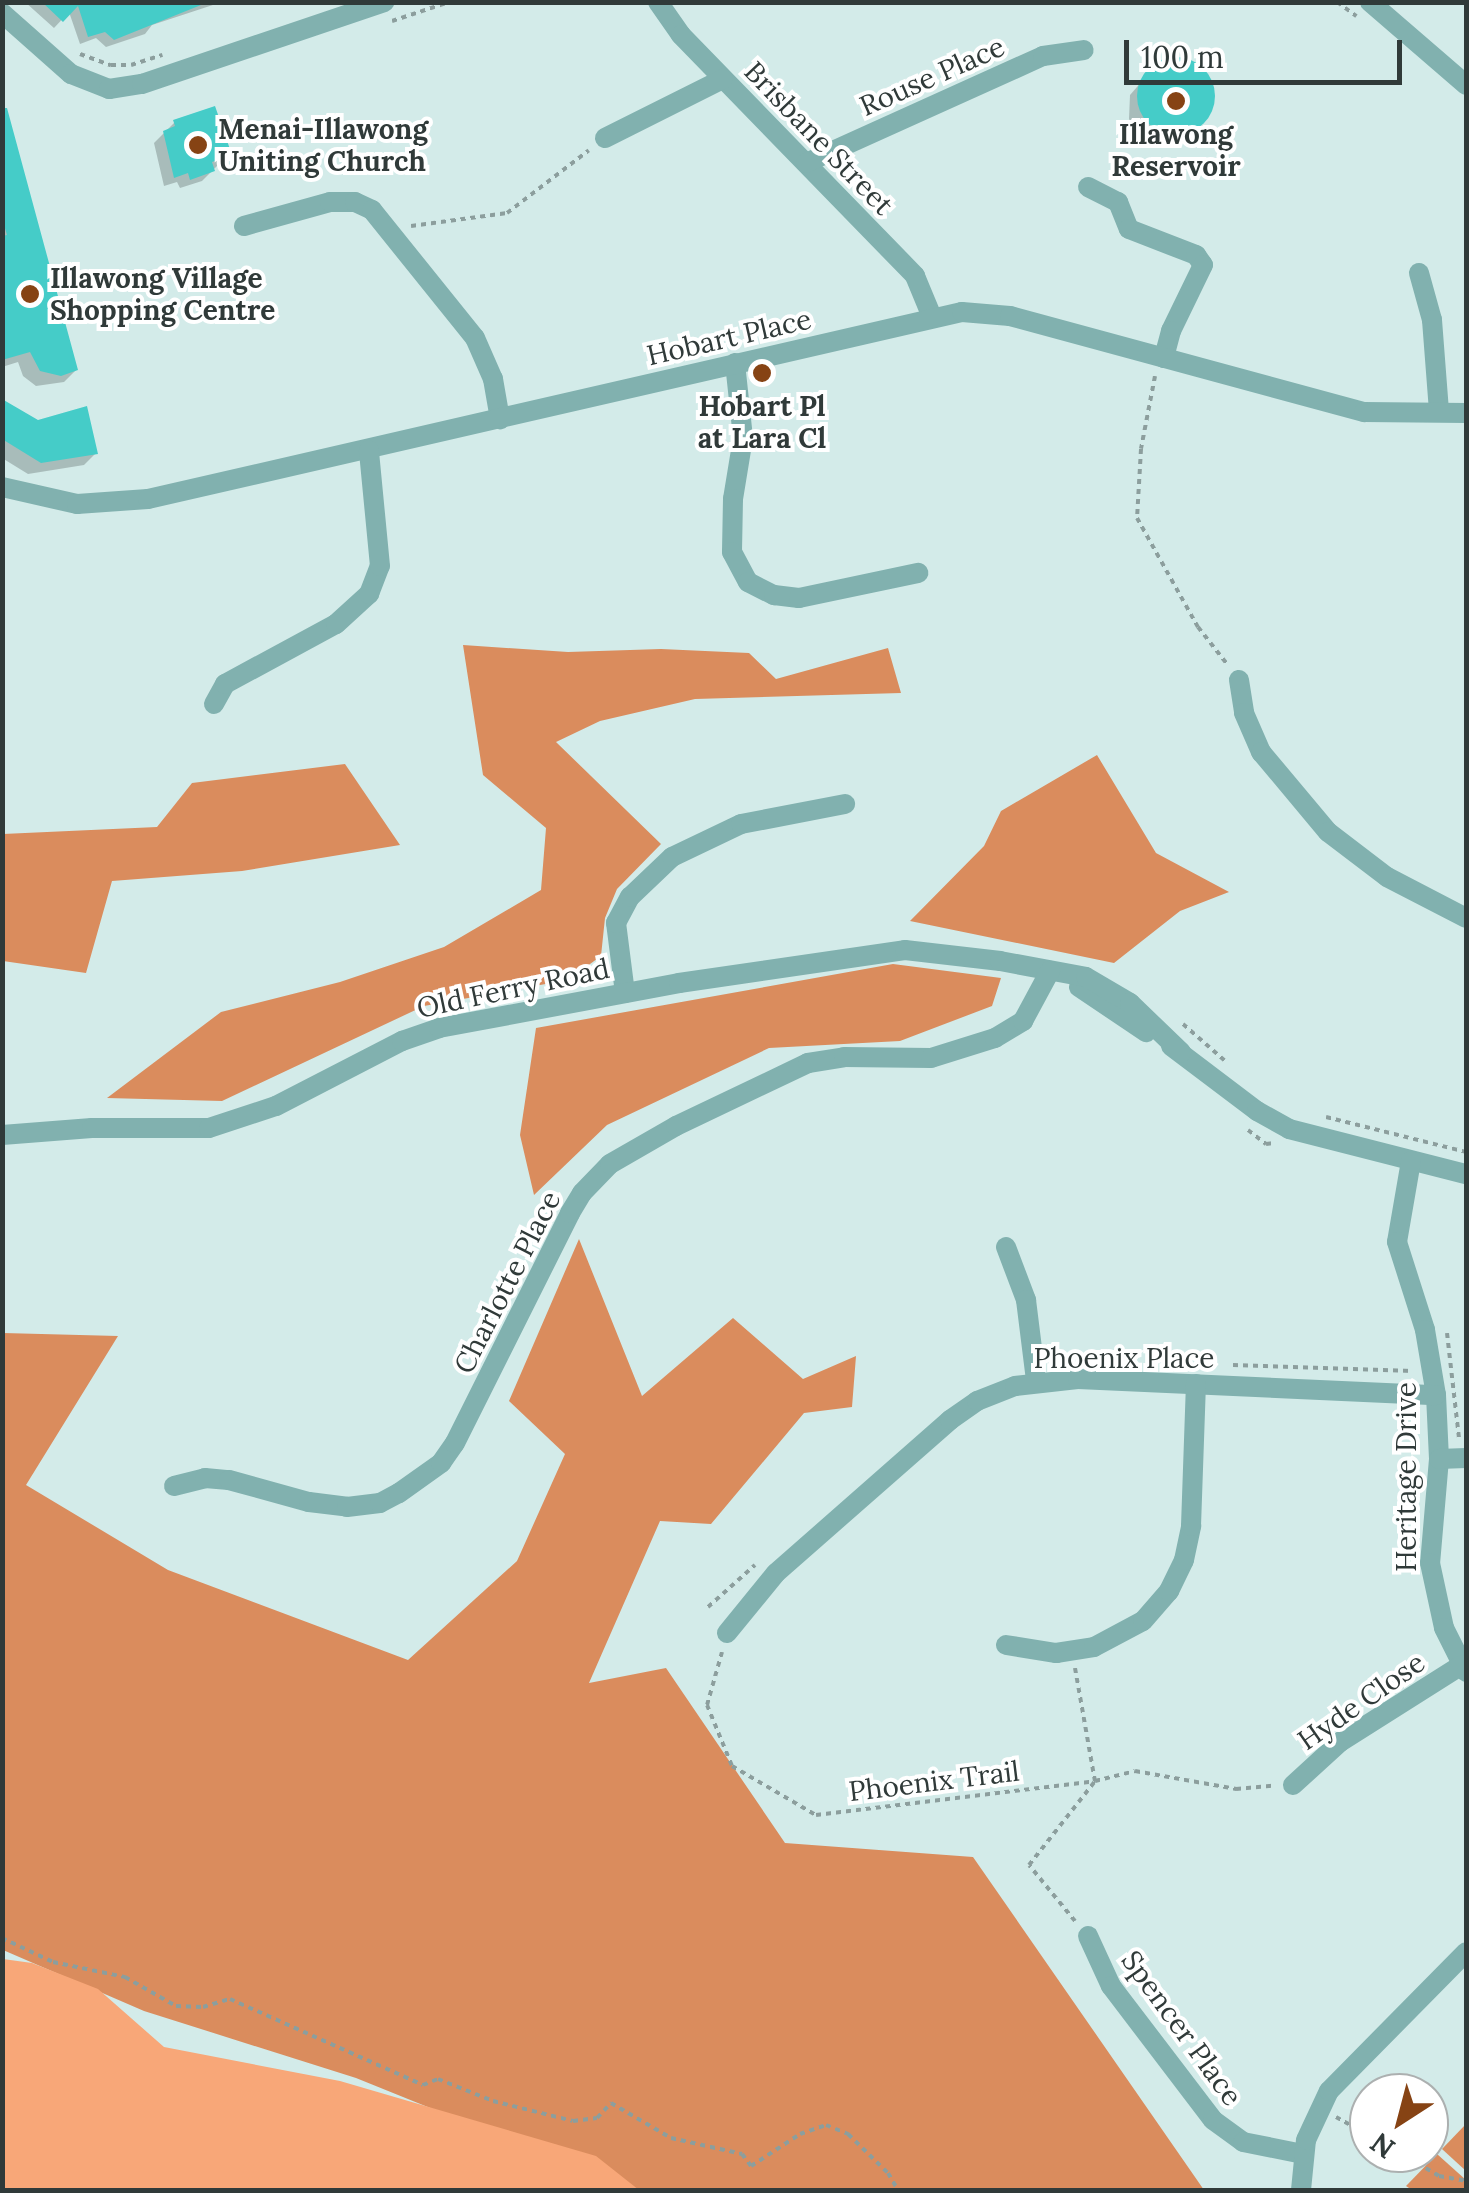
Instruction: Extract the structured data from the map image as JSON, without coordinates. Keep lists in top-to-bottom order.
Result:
{
  "streets": {
    "street": [
      "Rouse Place",
      "Brisbane Street",
      "Hobart Place",
      "Old Ferry Road",
      "Charlotte Place",
      "Phoenix Place",
      "Heritage Drive",
      "Hyde Close",
      "Spencer Place"
    ],
    "path": ["Phoenix Trail"]
  },
  "crossings": [
    ["Rouse Place", "Brisbane Street"],
    ["Brisbane Street", "Hobart Place"],
    ["Old Ferry Road", "Charlotte Place"],
    ["Old Ferry Road", "Heritage Drive"],
    ["Phoenix Place", "Heritage Drive"],
    ["Phoenix Place", "Phoenix Trail"],
    ["Heritage Drive", "Hyde Close"],
    ["Hyde Close", "Phoenix Trail"]
  ],
  "places": [
    "Illawong Reservoir",
    "Menai-Illawong Uniting Church",
    "Illawong Village Shopping Centre",
    "Hobart Pl at Lara Cl"
  ],
  "scale_bar": "100 m",
  "north": "bottom left"
}
